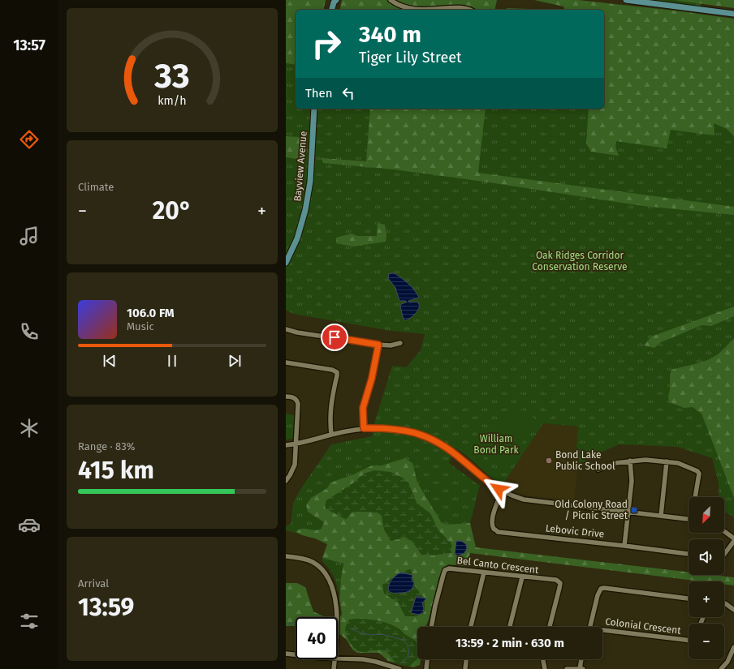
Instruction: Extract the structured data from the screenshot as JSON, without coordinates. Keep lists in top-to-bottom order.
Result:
{
  "streets": {
    "main road": ["Bayview Avenue"],
    "street": ["Lebovic Drive", "Bel Canto Crescent", "Colonial Crescent"]
  },
  "parks": ["Oak Ridges Corridor Conservation Reserve", "William Bond Park"],
  "places": {
    "other": ["Bond Lake Public School"],
    "transit": ["Old Colony Road / Picnic Street"]
  },
  "north": "bottom left",
  "page": {
    "tabs": "13:57",
    "turn": ["340 m", "Tiger Lily Street"],
    "then": "Then",
    "tile": [
      "Climate",
      ["Range · 83%", "415 km"],
      ["Arrival", "13:59"]
    ],
    "heat": ["−", "20°", "+"],
    "song": ["106.0 FM", "Music"],
    "map_buttons": ["+", "−"],
    "limit": "40",
    "trip": "13:59 · 2 min · 630 m",
    "gauge": ["33", "km/h"]
  }
}
